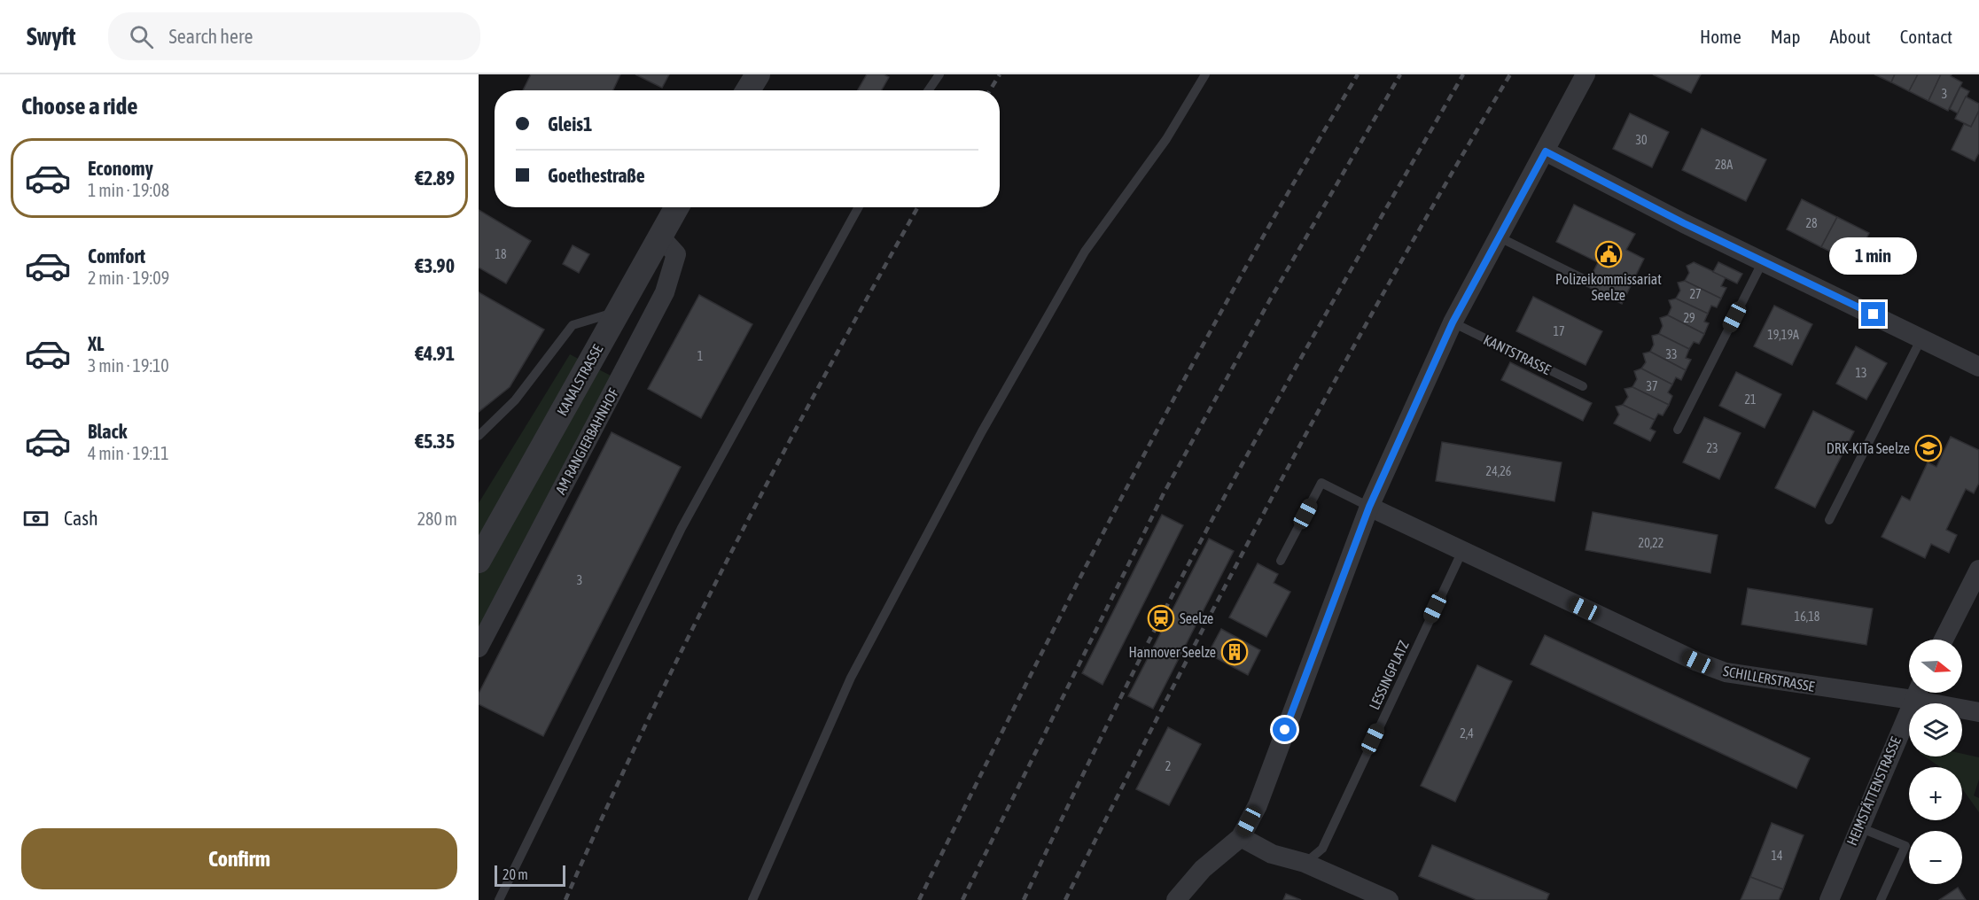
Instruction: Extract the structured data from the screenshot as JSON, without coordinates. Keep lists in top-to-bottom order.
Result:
{
  "streets": {
    "street": [
      "KANALSTRASSE",
      "AM RANGIERBAHNHOF",
      "SCHILLERSTRASSE",
      "HEIMSTÄTTENSTRASSE"
    ],
    "lane": ["KANTSTRASSE", "LESSINGPLATZ"]
  },
  "crossings": [
    ["KANALSTRASSE", "AM RANGIERBAHNHOF"],
    ["LESSINGPLATZ", "SCHILLERSTRASSE"]
  ],
  "places": {
    "public building": ["Polizeikommissariat Seelze"],
    "school or university": ["DRK-KiTa Seelze"],
    "station": ["Seelze"],
    "building": ["Hannover Seelze"]
  },
  "house_numbers": [
    "3",
    "30",
    "28A",
    "28",
    "18",
    "27",
    "29",
    "17",
    "19,19A",
    "33",
    "1",
    "13",
    "37",
    "21",
    "23",
    "24,26",
    "20,22",
    "3",
    "16,18",
    "2,4",
    "2",
    "14"
  ],
  "scale_bar": "20 m",
  "north": "right",
  "page": {
    "header": "Swyft",
    "search": "Search here",
    "nav": [
      "Home",
      "Map",
      "About",
      "Contact"
    ],
    "heading": "Choose a ride",
    "banner": ["Gleis1", "Goethestraße"],
    "list": [
      {
        "name": "Economy",
        "note": "1 min · 19:08",
        "value": "€2.89"
      },
      {
        "name": "Comfort",
        "note": "2 min · 19:09",
        "value": "€3.90"
      },
      {
        "name": "XL",
        "note": "3 min · 19:10",
        "value": "€4.91"
      },
      {
        "name": "Black",
        "note": "4 min · 19:11",
        "value": "€5.35"
      }
    ],
    "bubble": "1 min",
    "pay": ["Cash", "280 m"],
    "map_buttons": ["+", "−"],
    "buttons": "Confirm",
    "scale": "20 m"
  }
}
